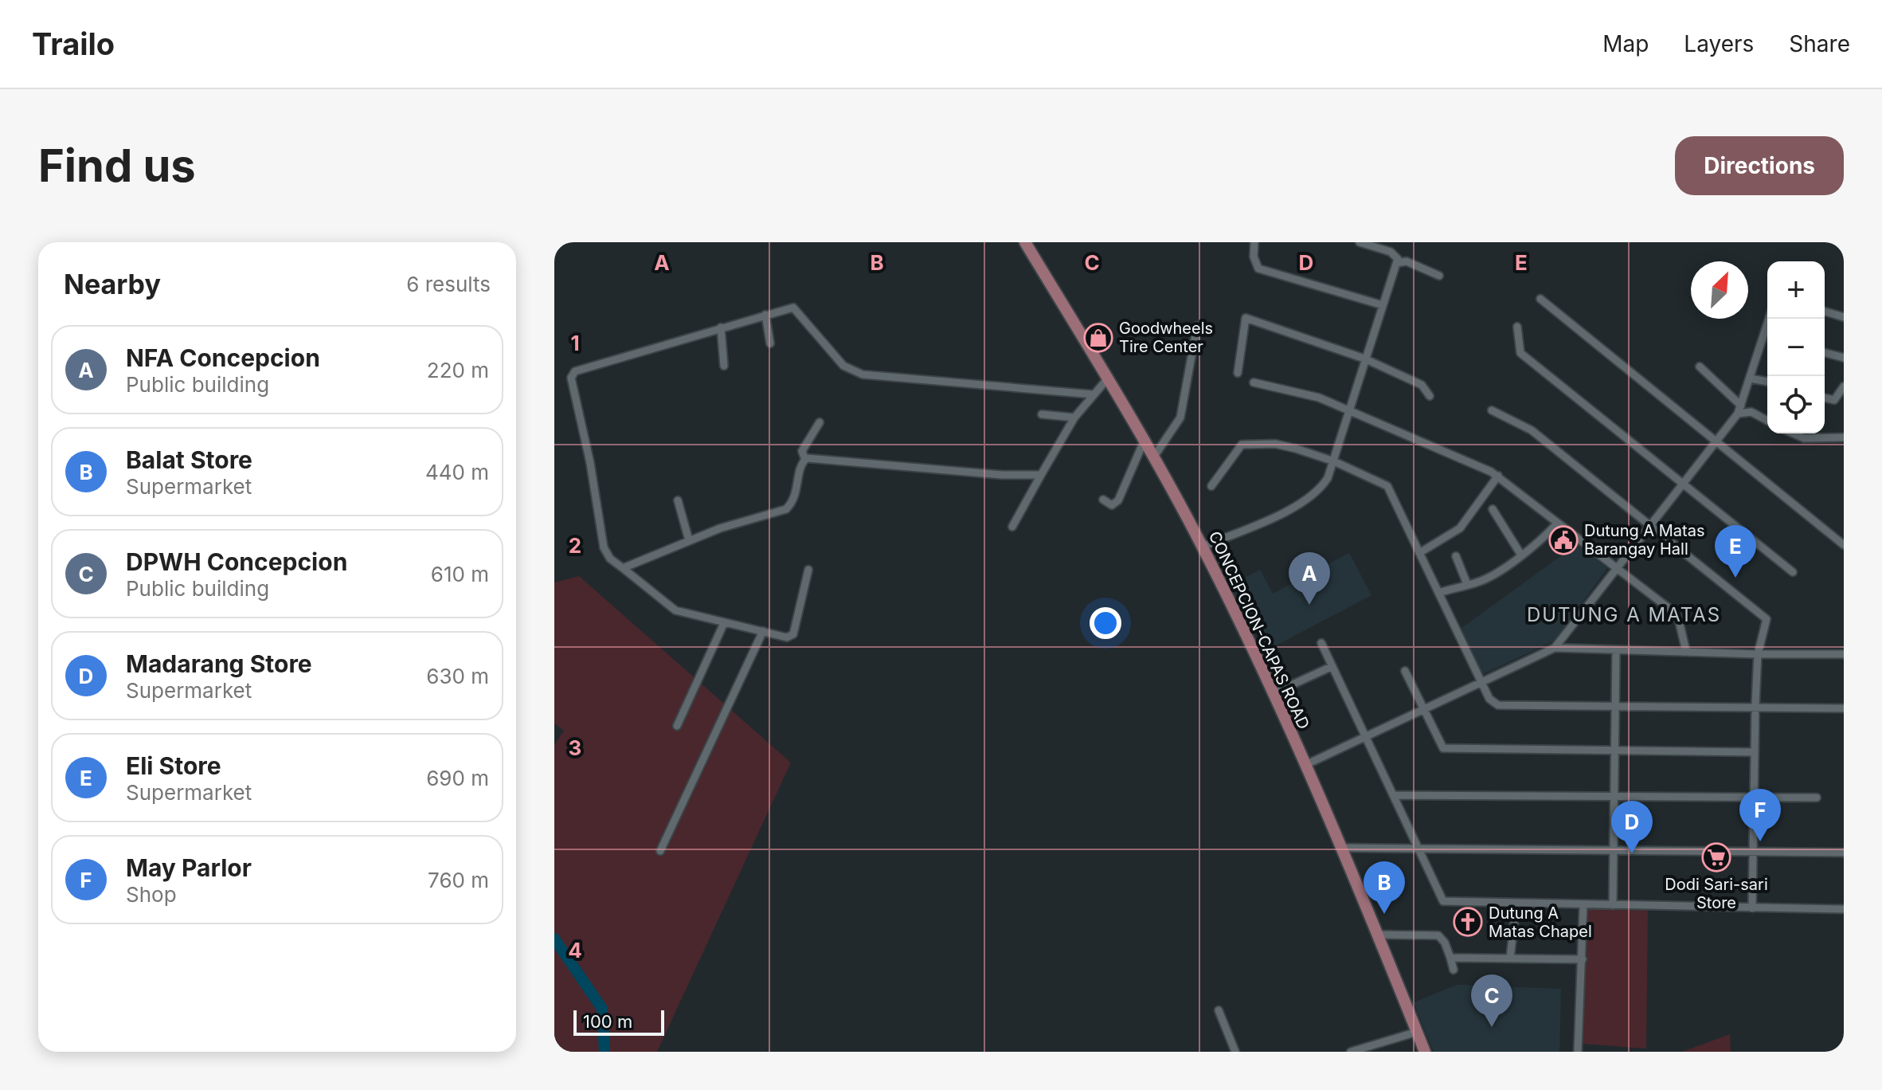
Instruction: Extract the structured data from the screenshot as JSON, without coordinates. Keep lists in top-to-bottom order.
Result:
{
  "streets": {
    "main road": ["CONCEPCION-CAPAS ROAD"]
  },
  "districts": ["DUTUNG A MATAS"],
  "places": {
    "shop": ["Goodwheels Tire Center"],
    "public building": ["Dutung A Matas Barangay Hall"],
    "supermarket": ["Dodi Sari-sari Store"],
    "church": ["Dutung A Matas Chapel"]
  },
  "scale_bar": "100 m",
  "north": "top right",
  "page": {
    "header": "Trailo",
    "nav": ["Map", "Layers", "Share"],
    "buttons": "Directions",
    "title": "Find us",
    "heading": ["Nearby", "6 results"],
    "map_buttons": ["+", "−"],
    "list": [
      {
        "mark": "A",
        "name": "NFA Concepcion",
        "note": "Public building",
        "value": "220 m"
      },
      {
        "mark": "B",
        "name": "Balat Store",
        "note": "Supermarket",
        "value": "440 m"
      },
      {
        "mark": "C",
        "name": "DPWH Concepcion",
        "note": "Public building",
        "value": "610 m"
      },
      {
        "mark": "D",
        "name": "Madarang Store",
        "note": "Supermarket",
        "value": "630 m"
      },
      {
        "mark": "E",
        "name": "Eli Store",
        "note": "Supermarket",
        "value": "690 m"
      },
      {
        "mark": "F",
        "name": "May Parlor",
        "note": "Shop",
        "value": "760 m"
      }
    ],
    "pins": [
      "E",
      "A",
      "F",
      "D",
      "B",
      "C"
    ],
    "scale": "100 m"
  },
  "grid": {
    "columns": [
      "A",
      "B",
      "C",
      "D",
      "E"
    ],
    "rows": [
      "1",
      "2",
      "3",
      "4"
    ]
  }
}
